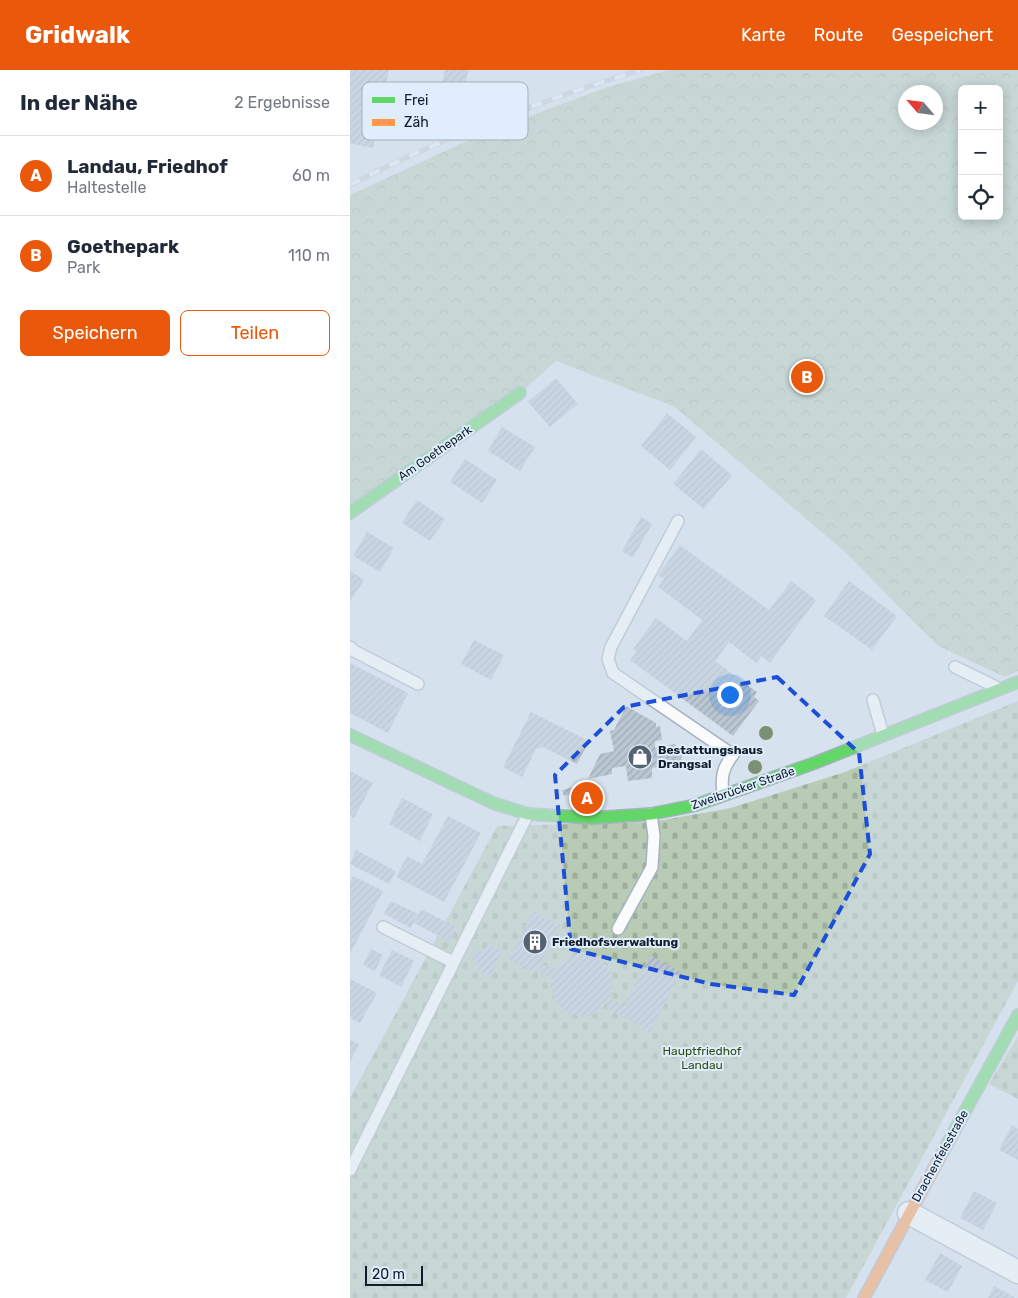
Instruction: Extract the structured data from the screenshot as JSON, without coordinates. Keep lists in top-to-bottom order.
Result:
{
  "streets": {
    "street": ["Am Goethepark", "Zweibrücker Straße", "Drachenfelsstraße"]
  },
  "parks": ["Hauptfriedhof Landau"],
  "places": {
    "shop": ["Bestattungshaus Drangsal"],
    "building": ["Friedhofsverwaltung"]
  },
  "legend": ["Frei", "Zäh"],
  "scale_bar": "20 m",
  "north": "top left",
  "page": {
    "header": "Gridwalk",
    "nav": ["Karte", "Route", "Gespeichert"],
    "heading": ["In der Nähe", "2 Ergebnisse"],
    "map_buttons": ["+", "−"],
    "list": [
      {
        "mark": "A",
        "name": "Landau, Friedhof",
        "note": "Haltestelle",
        "value": "60 m"
      },
      {
        "mark": "B",
        "name": "Goethepark",
        "note": "Park",
        "value": "110 m"
      }
    ],
    "buttons": ["Speichern", "Teilen"],
    "pins": ["B", "A"],
    "scale": "20 m"
  }
}
